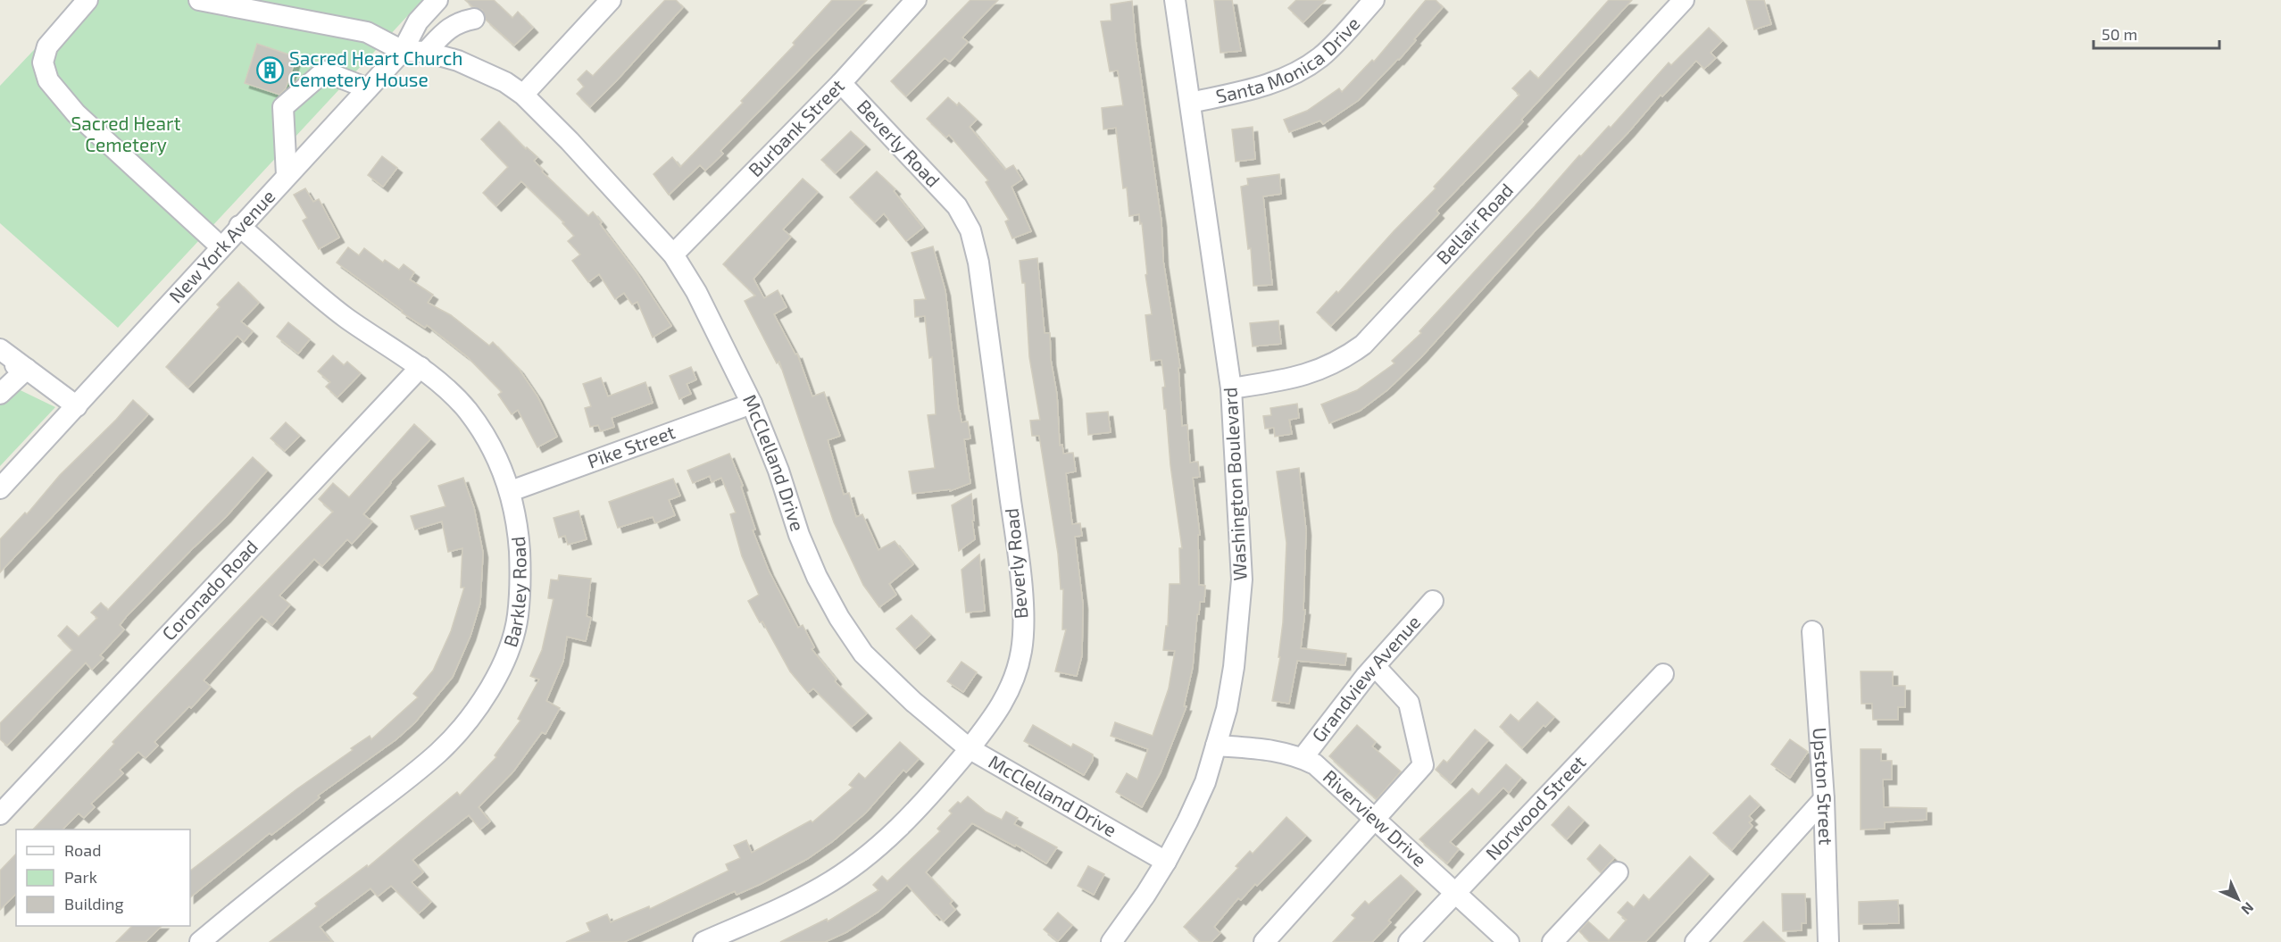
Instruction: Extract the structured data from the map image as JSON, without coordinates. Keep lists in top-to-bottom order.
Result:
{
  "streets": {
    "street": [
      "Santa Monica Drive",
      "Burbank Street",
      "Beverly Road",
      "Bellair Road",
      "New York Avenue",
      "Pike Street",
      "McClelland Drive",
      "Washington Boulevard",
      "Coronado Road",
      "Barkley Road",
      "Grandview Avenue",
      "Upston Street",
      "Norwood Street",
      "Riverview Drive"
    ]
  },
  "crossings": [
    ["Santa Monica Drive", "Washington Boulevard"],
    ["Burbank Street", "Beverly Road"],
    ["Burbank Street", "McClelland Drive"],
    ["Beverly Road", "McClelland Drive"],
    ["Bellair Road", "Washington Boulevard"],
    ["New York Avenue", "McClelland Drive"],
    ["New York Avenue", "Barkley Road"],
    ["Pike Street", "McClelland Drive"],
    ["Pike Street", "Barkley Road"],
    ["McClelland Drive", "Washington Boulevard"],
    ["Washington Boulevard", "Riverview Drive"],
    ["Coronado Road", "Barkley Road"],
    ["Grandview Avenue", "Riverview Drive"],
    ["Norwood Street", "Riverview Drive"]
  ],
  "parks": ["Sacred Heart Cemetery"],
  "places": {
    "building": ["Sacred Heart Church Cemetery House"]
  },
  "legend": ["Road", "Park", "Building"],
  "scale_bar": "50 m",
  "north": "bottom right"
}
